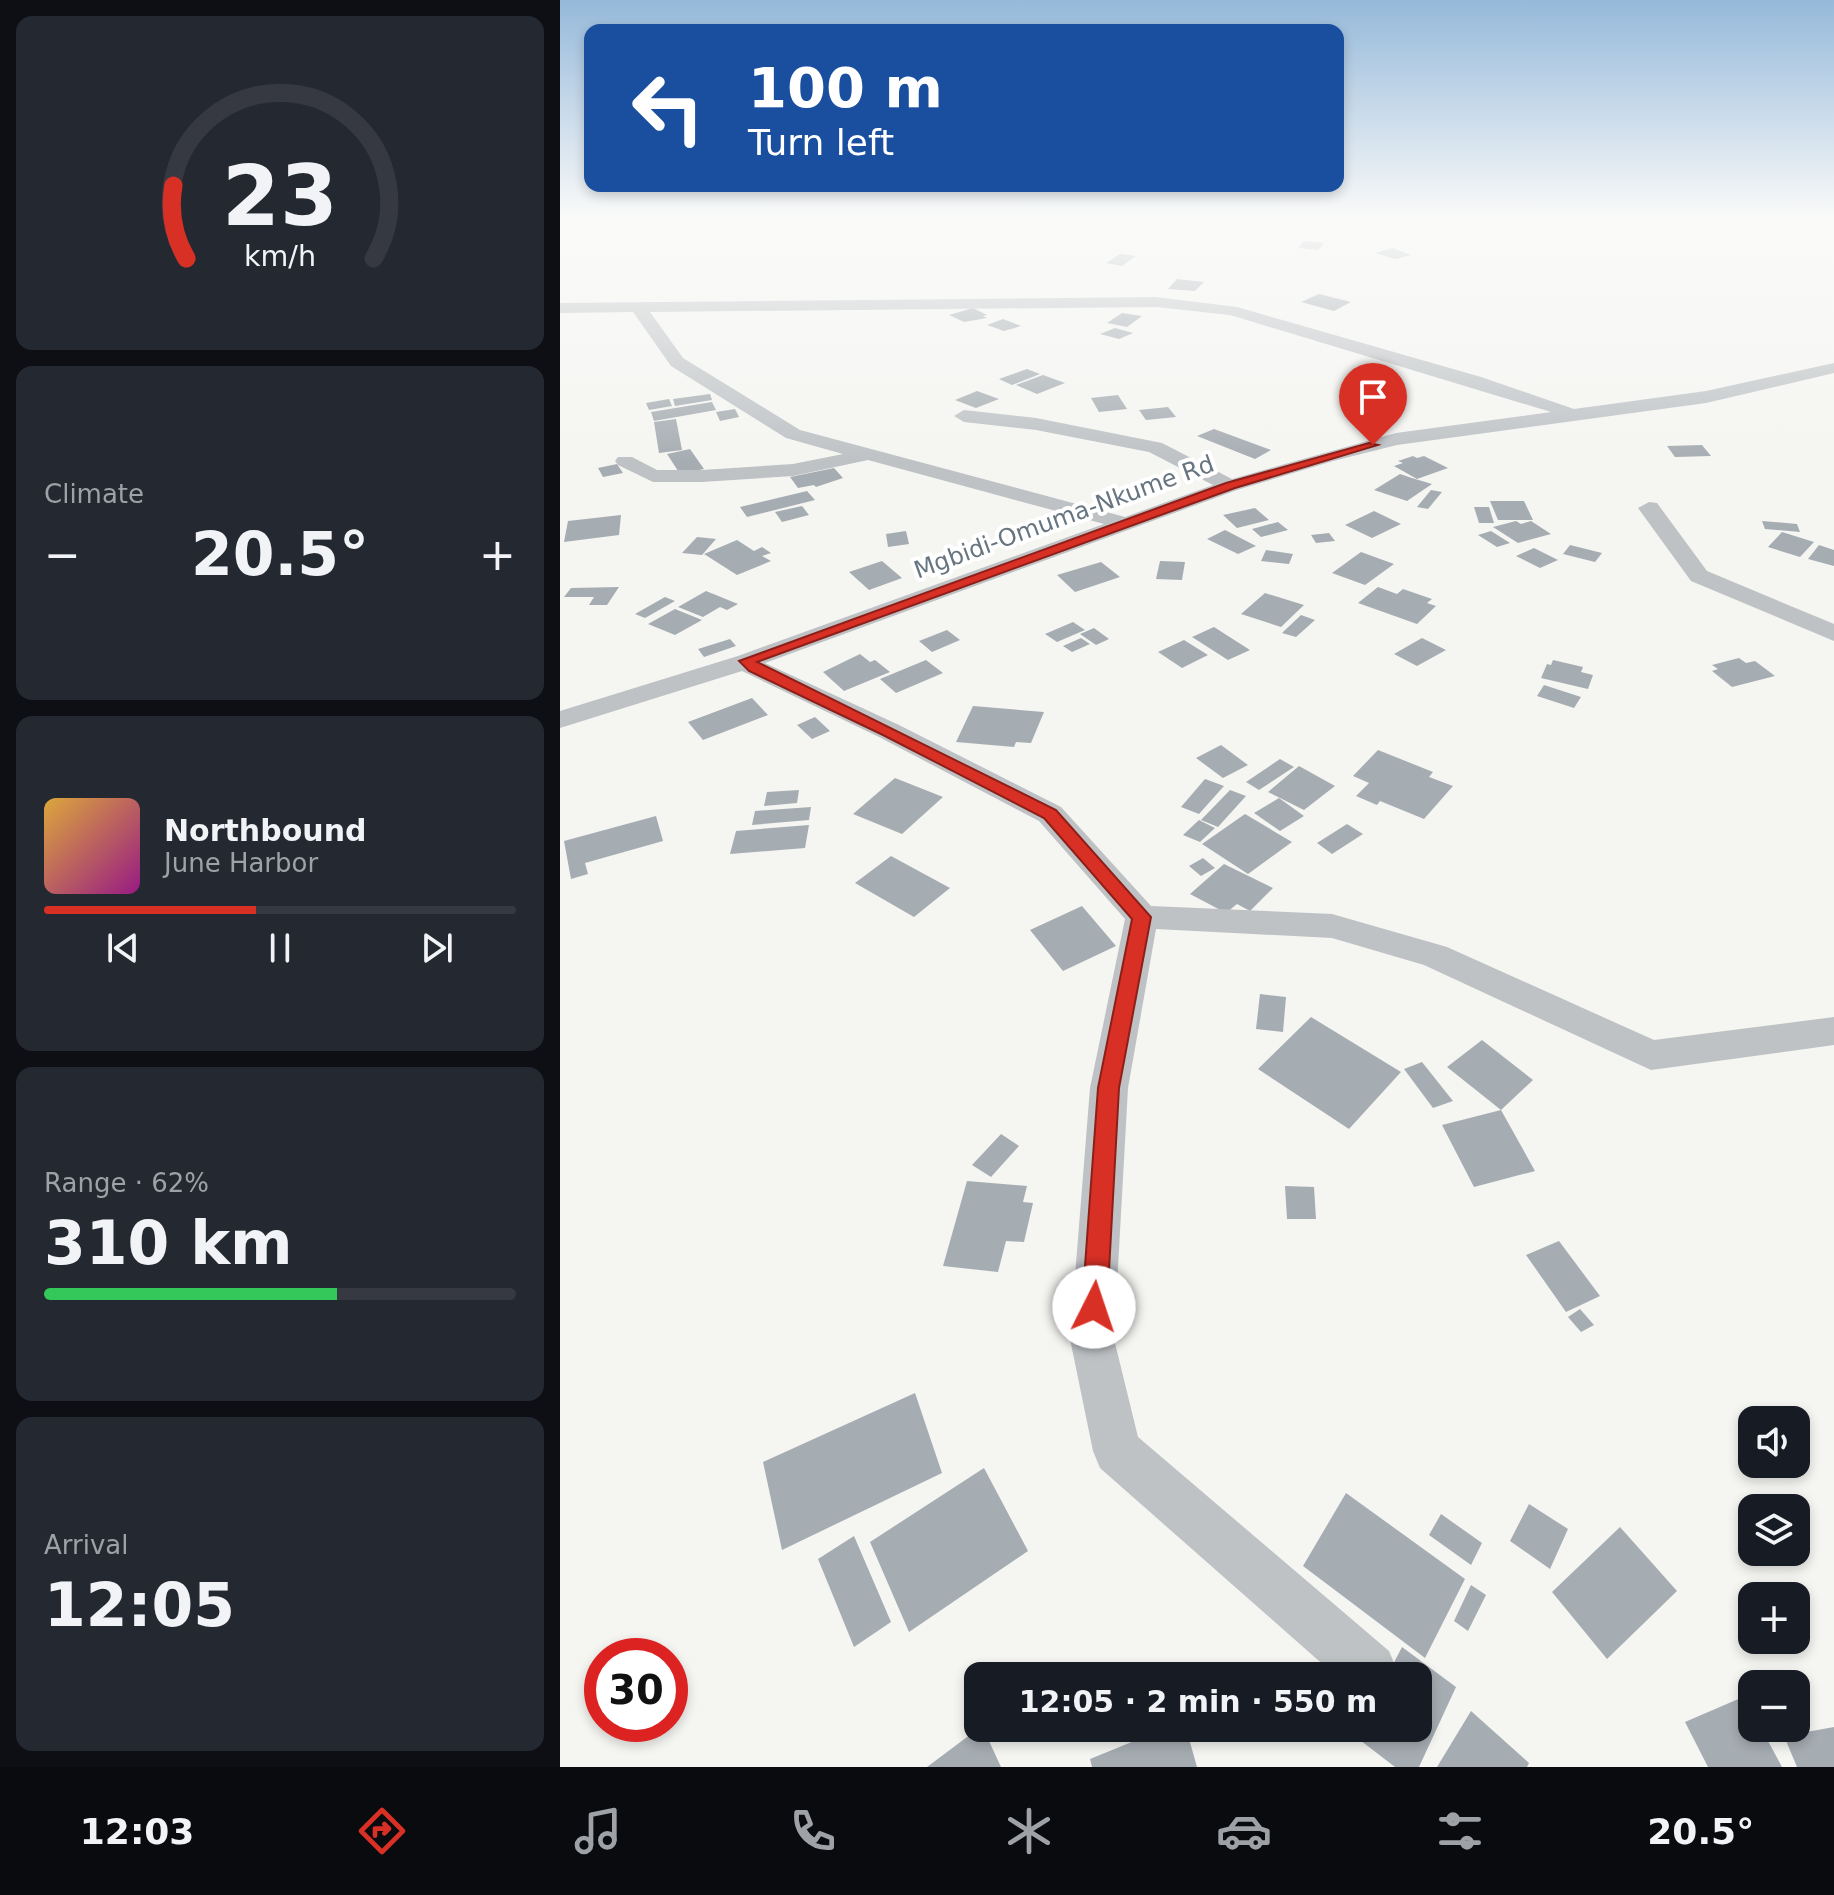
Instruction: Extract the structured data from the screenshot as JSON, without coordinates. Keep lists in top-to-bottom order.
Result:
{
  "streets": {
    "street": ["Mgbidi-Omuma-Nkume Rd"]
  },
  "page": {
    "turn": ["100 m", "Turn left"],
    "tile": [
      "Climate",
      ["Range · 62%", "310 km"],
      ["Arrival", "12:05"]
    ],
    "heat": ["−", "20.5°", "+"],
    "song": ["Northbound", "June Harbor"],
    "map_buttons": ["+", "−"],
    "limit": "30",
    "trip": "12:05 · 2 min · 550 m",
    "tabs": ["12:03", "20.5°"],
    "gauge": ["23", "km/h"]
  }
}
